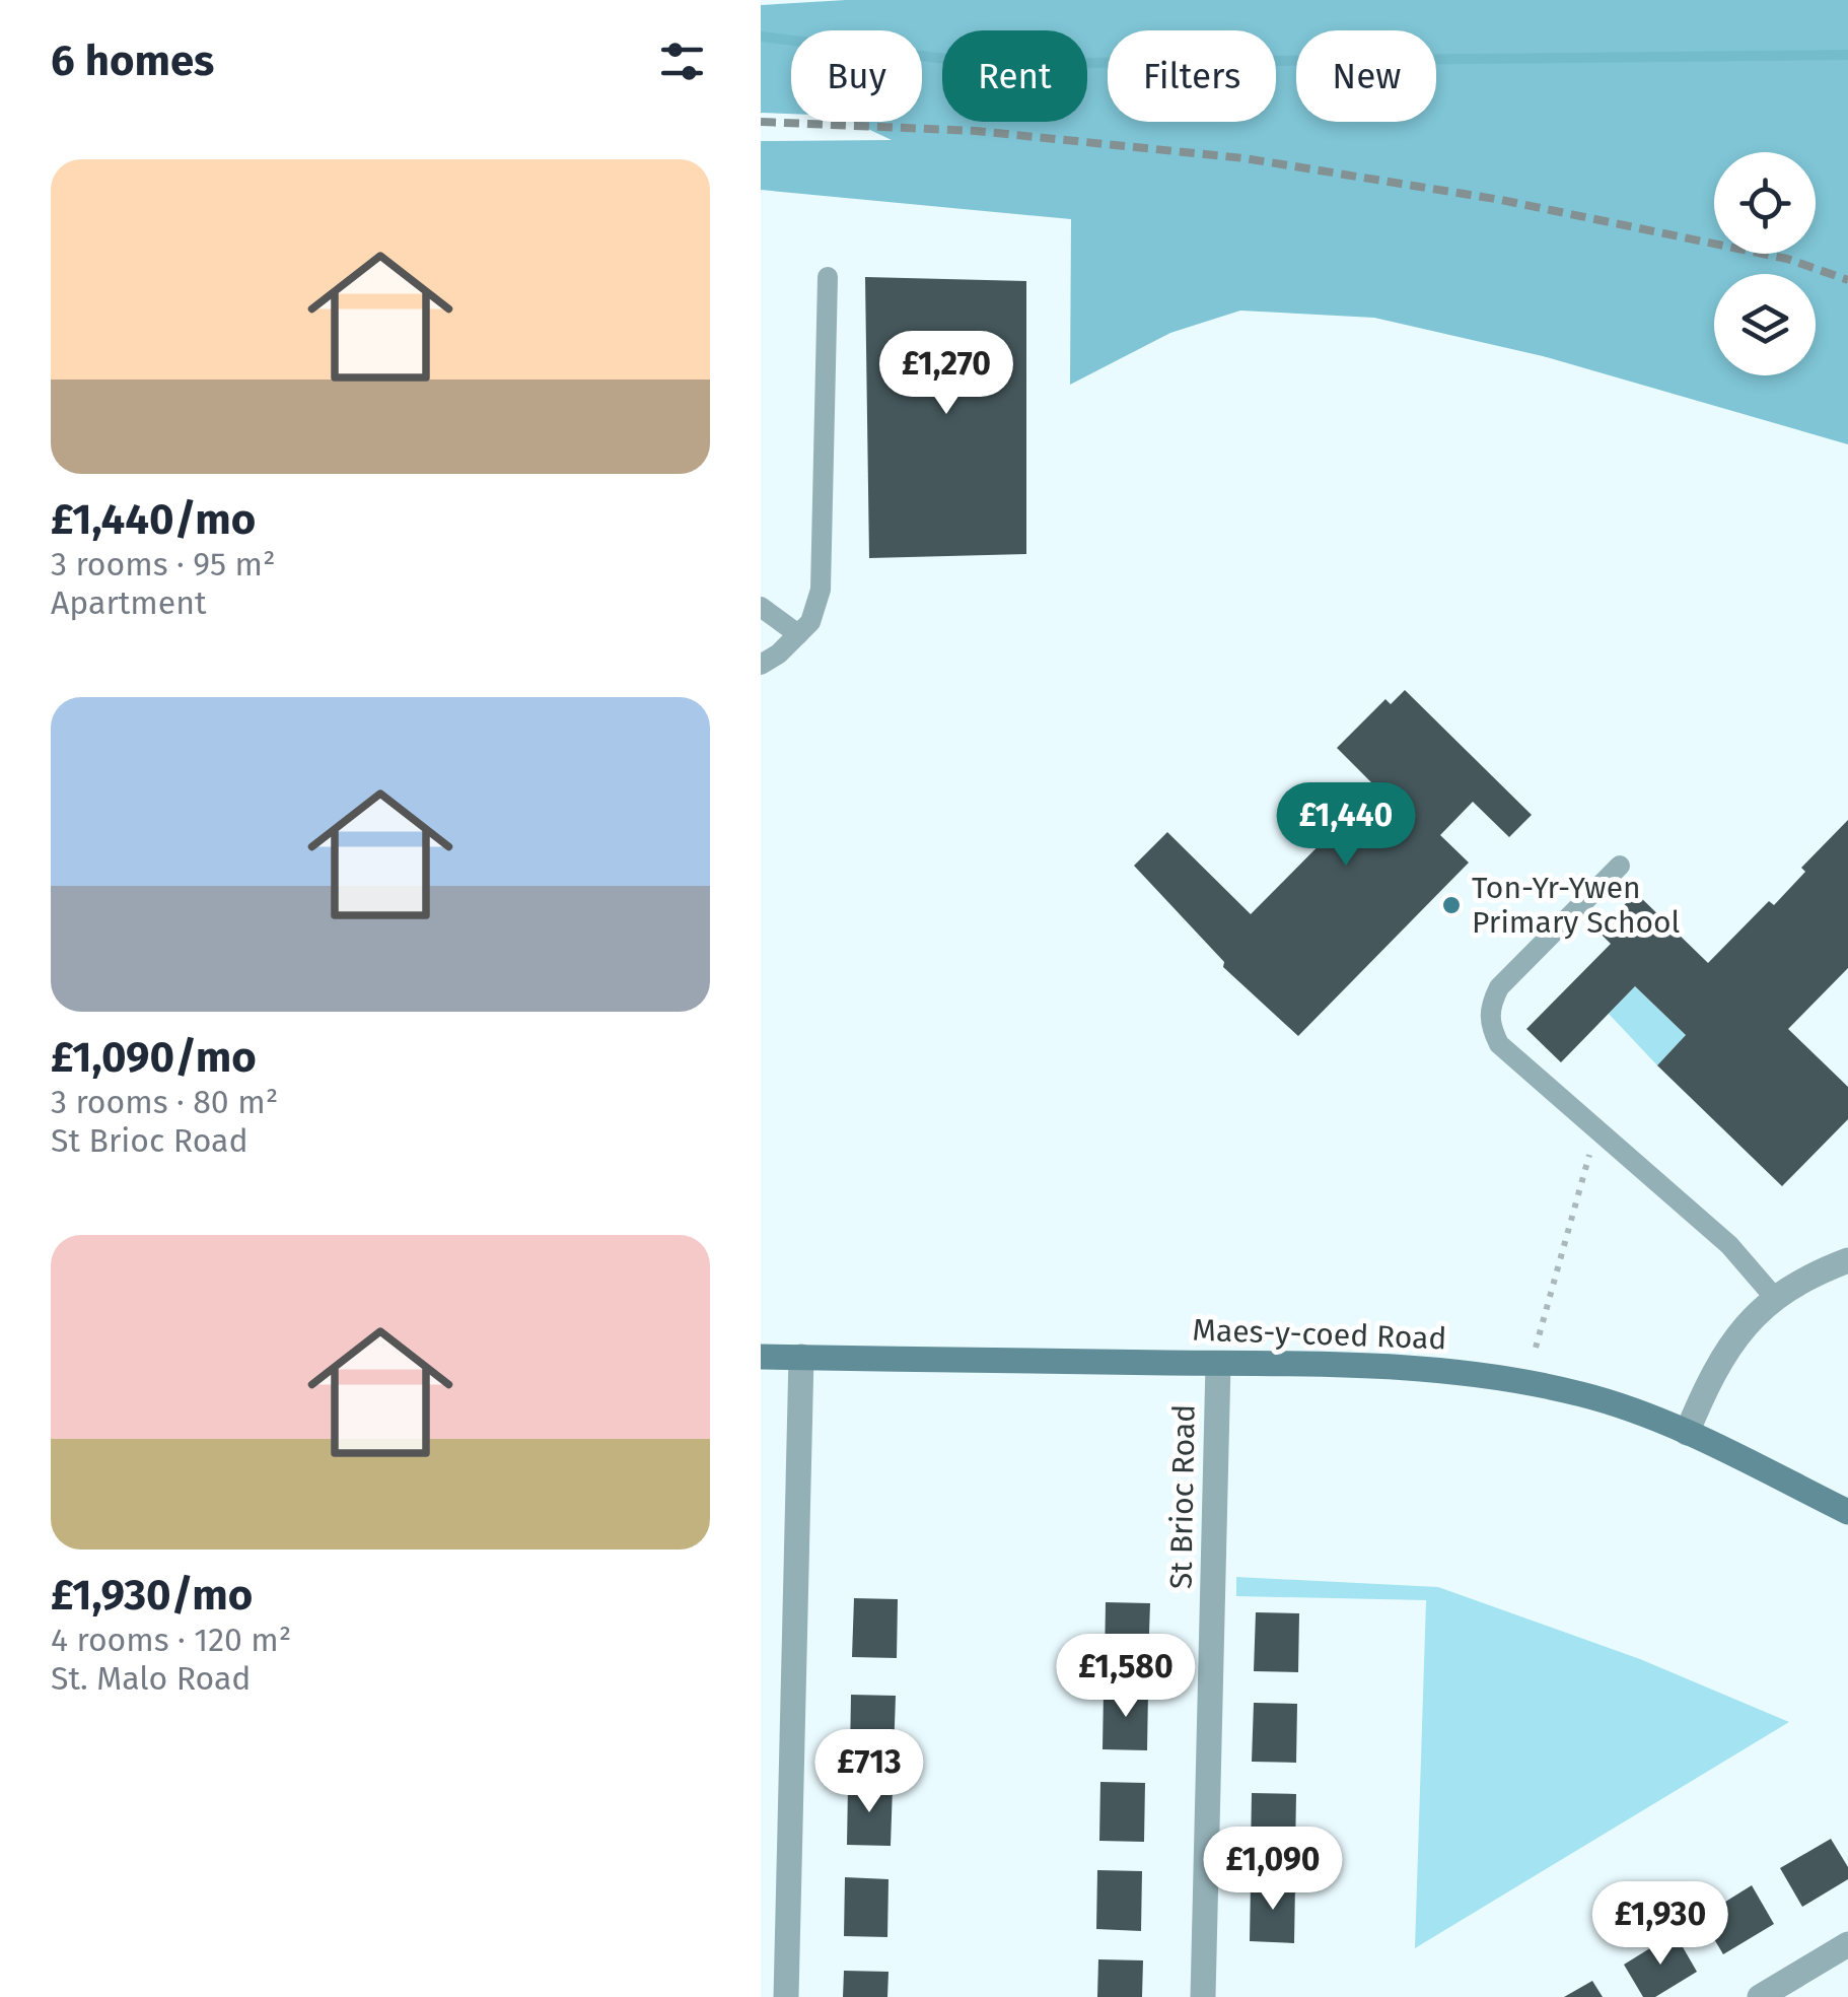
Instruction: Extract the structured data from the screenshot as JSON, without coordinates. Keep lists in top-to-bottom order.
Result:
{
  "streets": {
    "street": ["Maes-y-coed Road", "St Brioc Road"]
  },
  "crossings": [
    ["Maes-y-coed Road", "St Brioc Road"]
  ],
  "places": ["Ton-Yr-Ywen Primary School"],
  "page": {
    "heading": "6 homes",
    "chip": [
      "Buy",
      "Rent",
      "Filters",
      "New"
    ],
    "list": [
      {
        "name": "£1,440/mo",
        "note": "3 rooms · 95 m² · Apartment"
      },
      {
        "name": "£1,090/mo",
        "note": "3 rooms · 80 m² · St Brioc Road"
      },
      {
        "name": "£1,930/mo",
        "note": "4 rooms · 120 m² · St. Malo Road"
      }
    ],
    "price": [
      "£1,270",
      "£1,440",
      "£1,580",
      "£713",
      "£1,090",
      "£1,930"
    ]
  }
}
